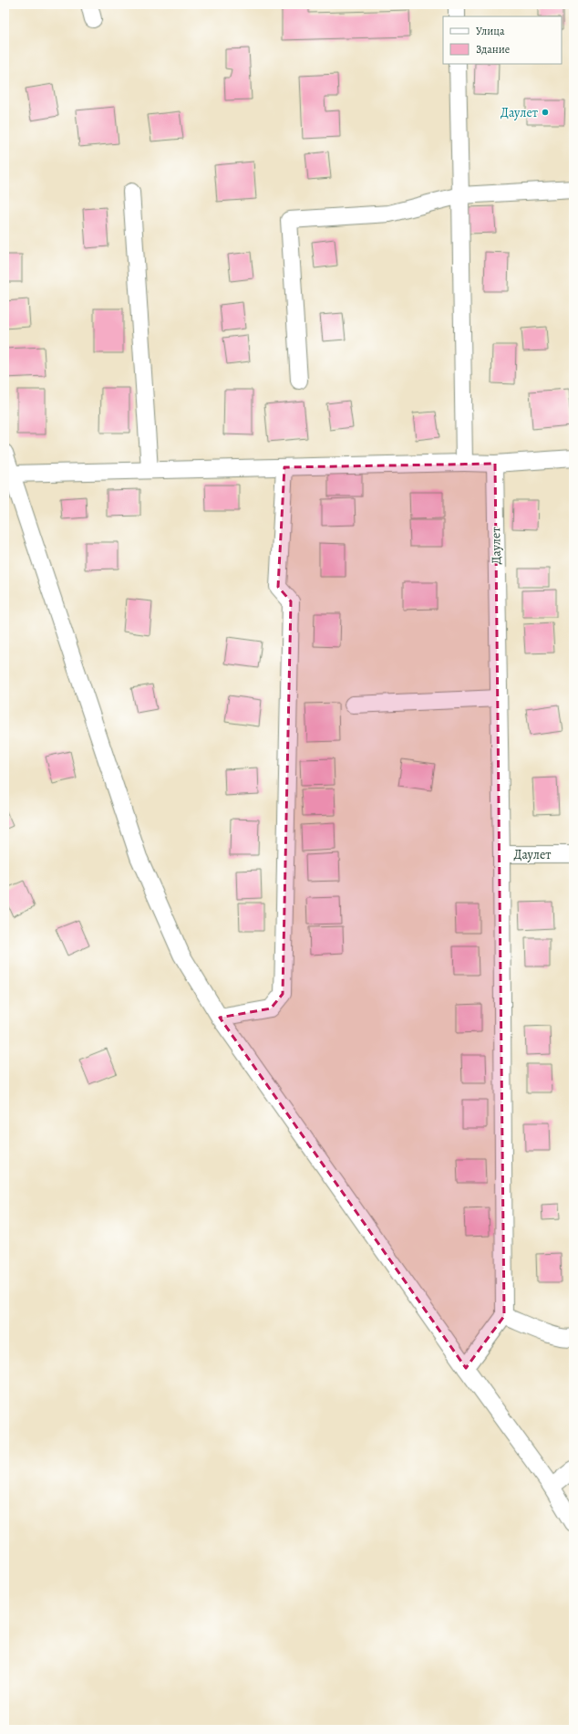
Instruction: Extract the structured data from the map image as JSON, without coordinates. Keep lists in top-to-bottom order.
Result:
{
  "streets": {
    "street": ["Даулет"]
  },
  "places": ["Даулет"],
  "legend": ["Улица", "Здание"]
}
